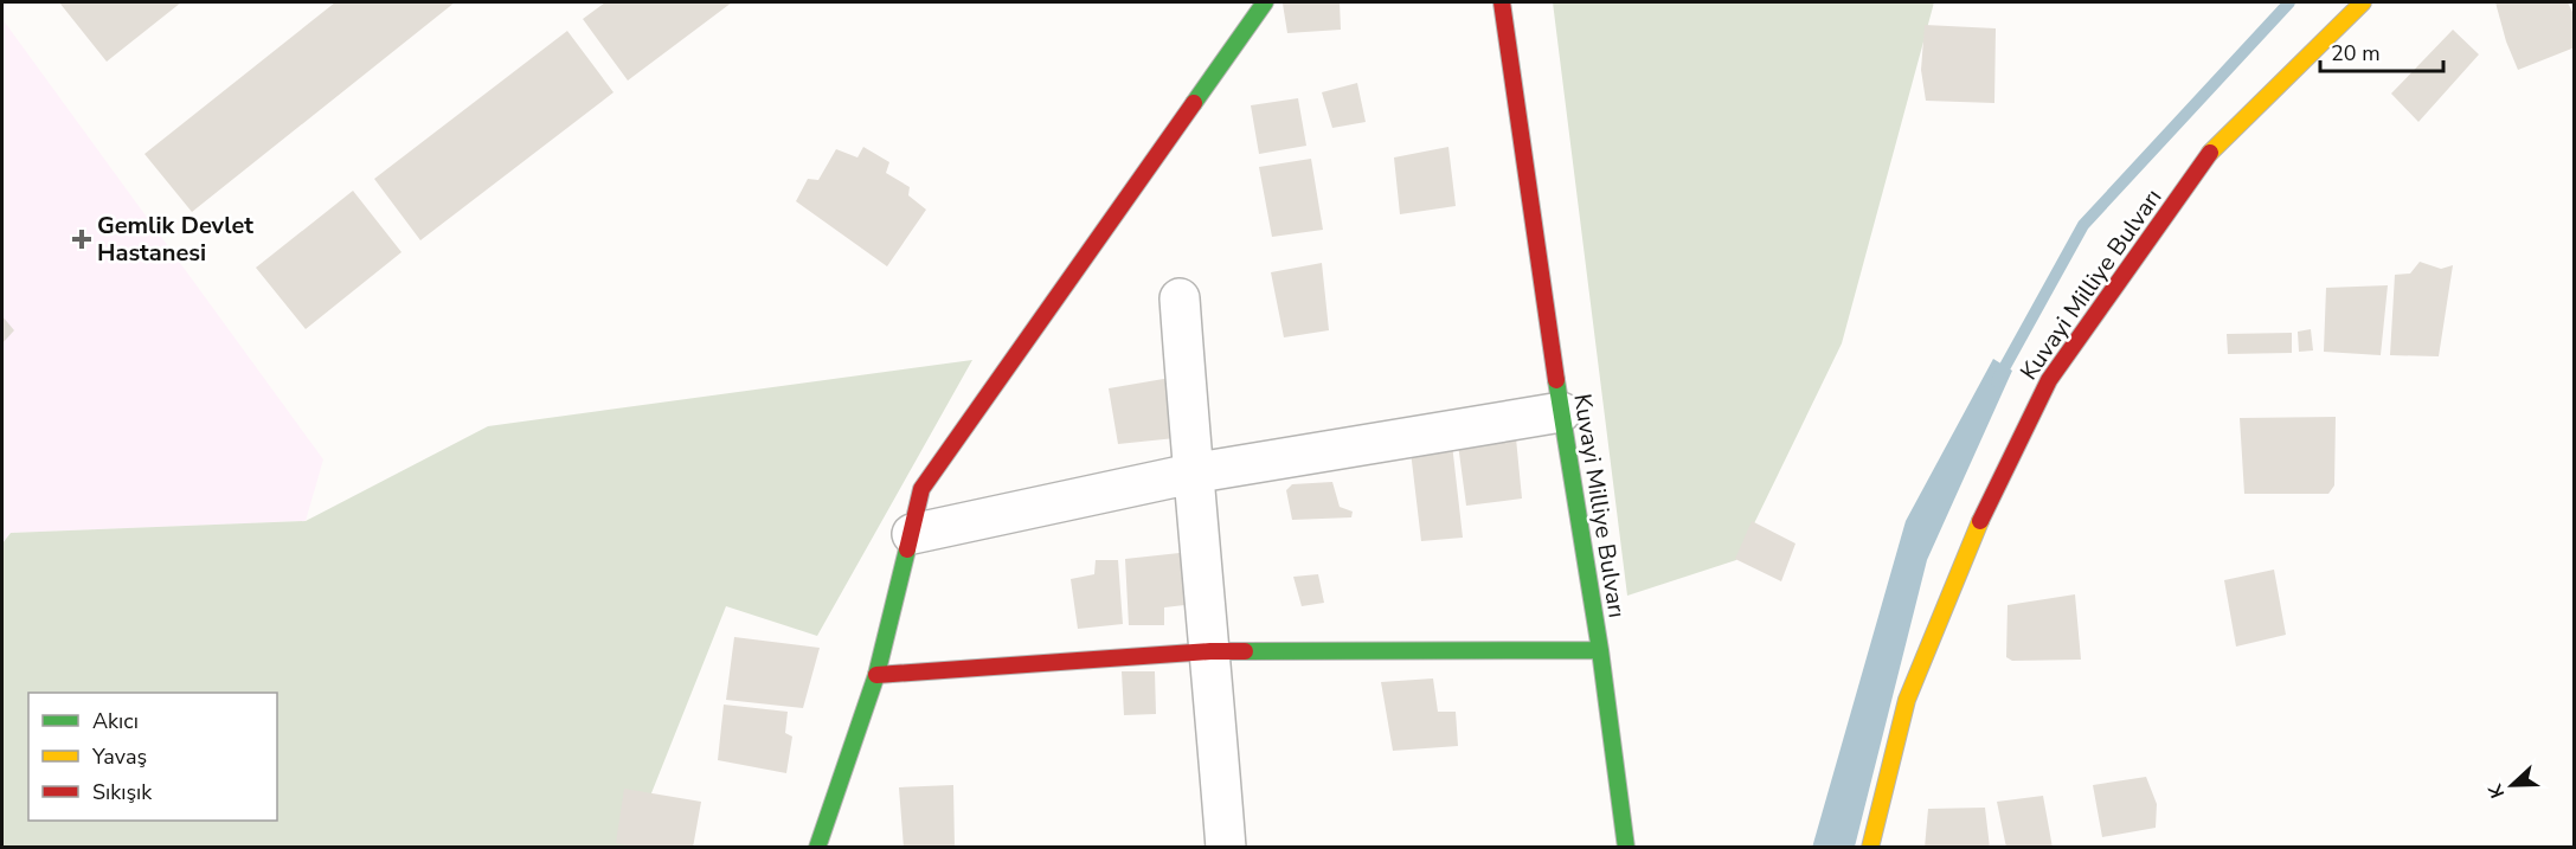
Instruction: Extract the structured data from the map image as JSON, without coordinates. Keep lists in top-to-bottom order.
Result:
{
  "streets": {
    "street": ["Kuvayi Milliye Bulvarı"]
  },
  "places": {
    "health": ["Gemlik Devlet Hastanesi"]
  },
  "legend": ["Akıcı", "Yavaş", "Sıkışık"],
  "scale_bar": "20 m",
  "north": "left"
}
